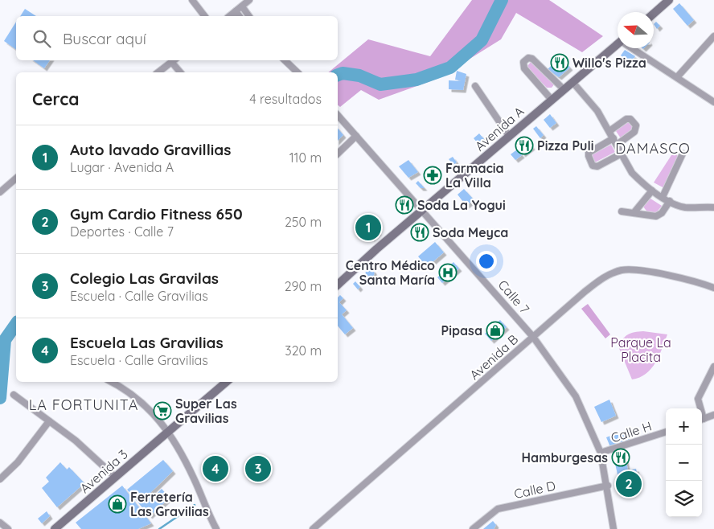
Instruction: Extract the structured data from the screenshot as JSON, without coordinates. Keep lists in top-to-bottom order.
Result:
{
  "streets": {
    "street": [
      "Avenida A",
      "Calle 7",
      "Avenida B",
      "Calle H",
      "Avenida 3",
      "Calle D"
    ]
  },
  "crossings": [
    ["Avenida A", "Calle 7"],
    ["Calle 7", "Avenida B"],
    ["Calle 7", "Calle H"],
    ["Calle 7", "Calle D"]
  ],
  "districts": ["DAMASCO", "LA FORTUNITA"],
  "parks": ["Parque La Placita"],
  "places": {
    "restaurant": [
      "Willo's Pizza",
      "Pizza Puli",
      "Soda La Yogui",
      "Soda Meyca",
      "Hamburgesas"
    ],
    "pharmacy": ["Farmacia La Villa"],
    "hospital": ["Centro Médico Santa María"],
    "shop": ["Pipasa", "Ferretería Las Gravilias"],
    "supermarket": ["Super Las Gravilias"]
  },
  "north": "left",
  "page": {
    "search": "Buscar aquí",
    "heading": ["Cerca", "4 resultados"],
    "list": [
      {
        "mark": "1",
        "name": "Auto lavado Gravillias",
        "note": "Lugar · Avenida A",
        "value": "110 m"
      },
      {
        "mark": "2",
        "name": "Gym Cardio Fitness 650",
        "note": "Deportes · Calle 7",
        "value": "250 m"
      },
      {
        "mark": "3",
        "name": "Colegio Las Gravilas",
        "note": "Escuela · Calle Gravilias",
        "value": "290 m"
      },
      {
        "mark": "4",
        "name": "Escuela Las Gravilias",
        "note": "Escuela · Calle Gravilias",
        "value": "320 m"
      }
    ],
    "pins": [
      "1",
      "3",
      "4",
      "2"
    ],
    "map_buttons": ["+", "−"]
  }
}
